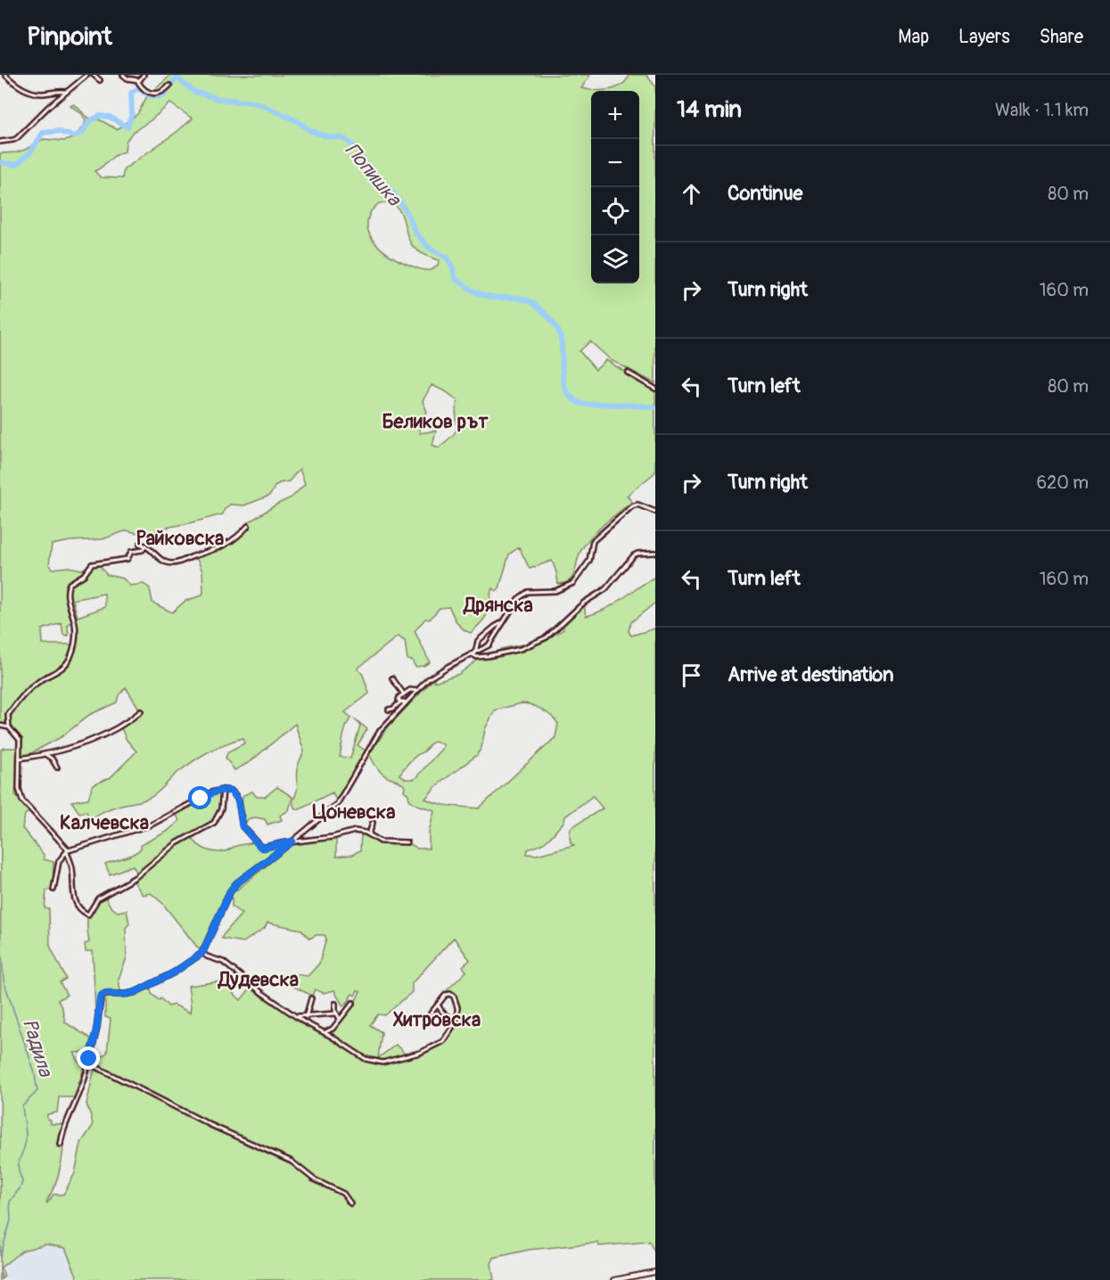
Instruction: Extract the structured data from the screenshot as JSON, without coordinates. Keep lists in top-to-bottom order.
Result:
{
  "districts": [
    "Беликов рът",
    "Райковска",
    "Дрянска",
    "Цоневска",
    "Калчевска",
    "Дудевска",
    "Хитровска"
  ],
  "water": ["Попишка", "Радила"],
  "page": {
    "header": "Pinpoint",
    "nav": ["Map", "Layers", "Share"],
    "heading": ["14 min", "Walk · 1.1 km"],
    "map_buttons": ["+", "−"],
    "list": [
      ["Continue", "80 m"],
      ["Turn right", "160 m"],
      ["Turn left", "80 m"],
      ["Turn right", "620 m"],
      ["Turn left", "160 m"],
      "Arrive at destination"
    ]
  }
}
